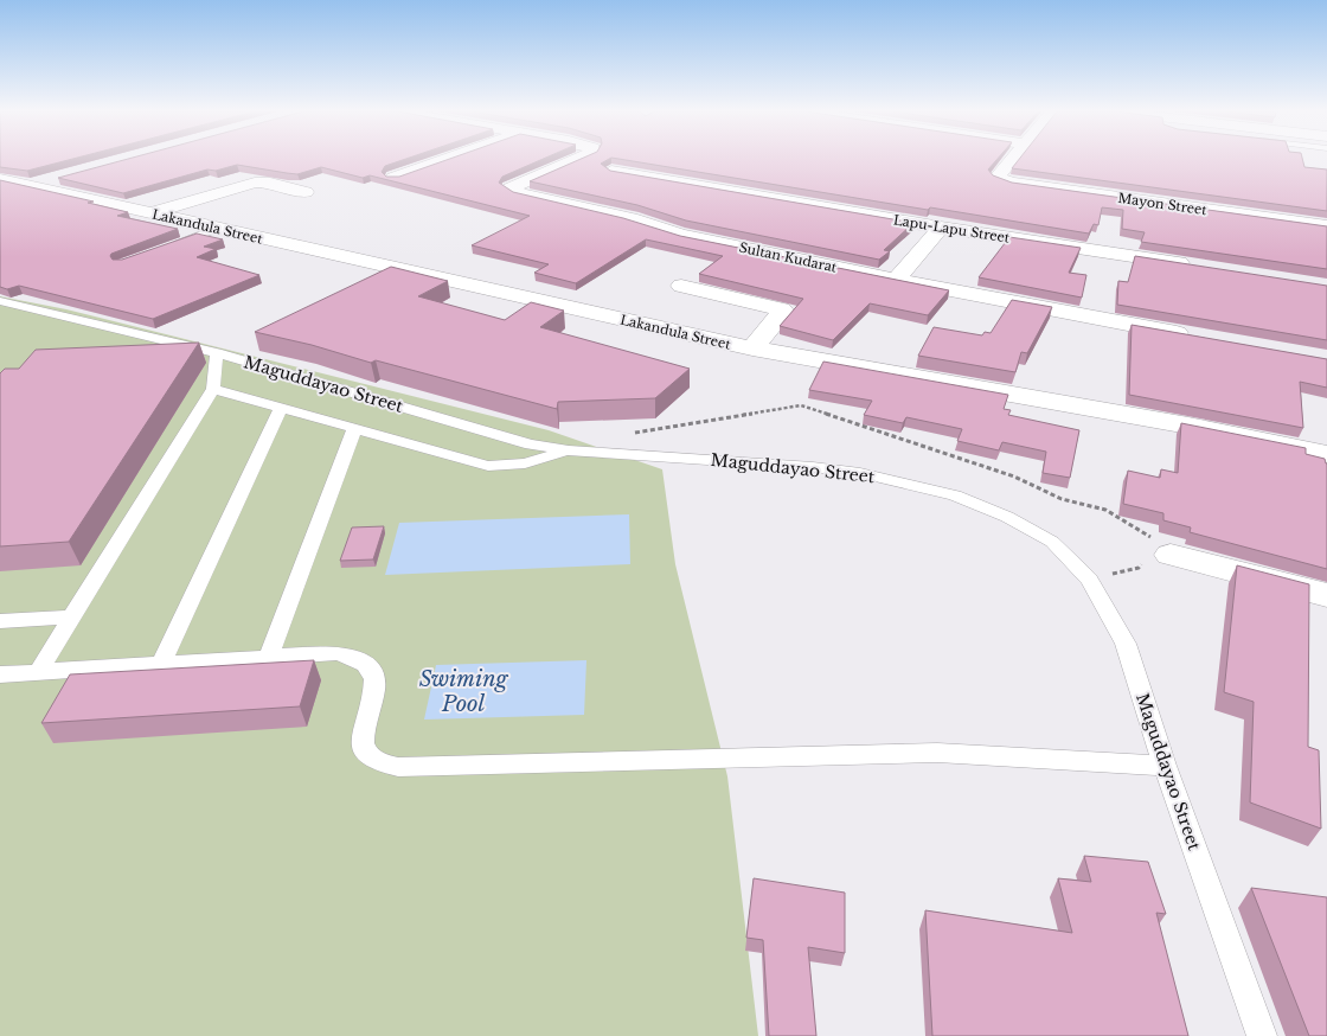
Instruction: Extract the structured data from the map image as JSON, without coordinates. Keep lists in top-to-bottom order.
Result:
{
  "streets": {
    "street": [
      "Mayon Street",
      "Lakandula Street",
      "Lapu-Lapu Street",
      "Sultan Kudarat"
    ],
    "lane": ["Maguddayao Street"]
  },
  "water": ["Swiming Pool"]
}
